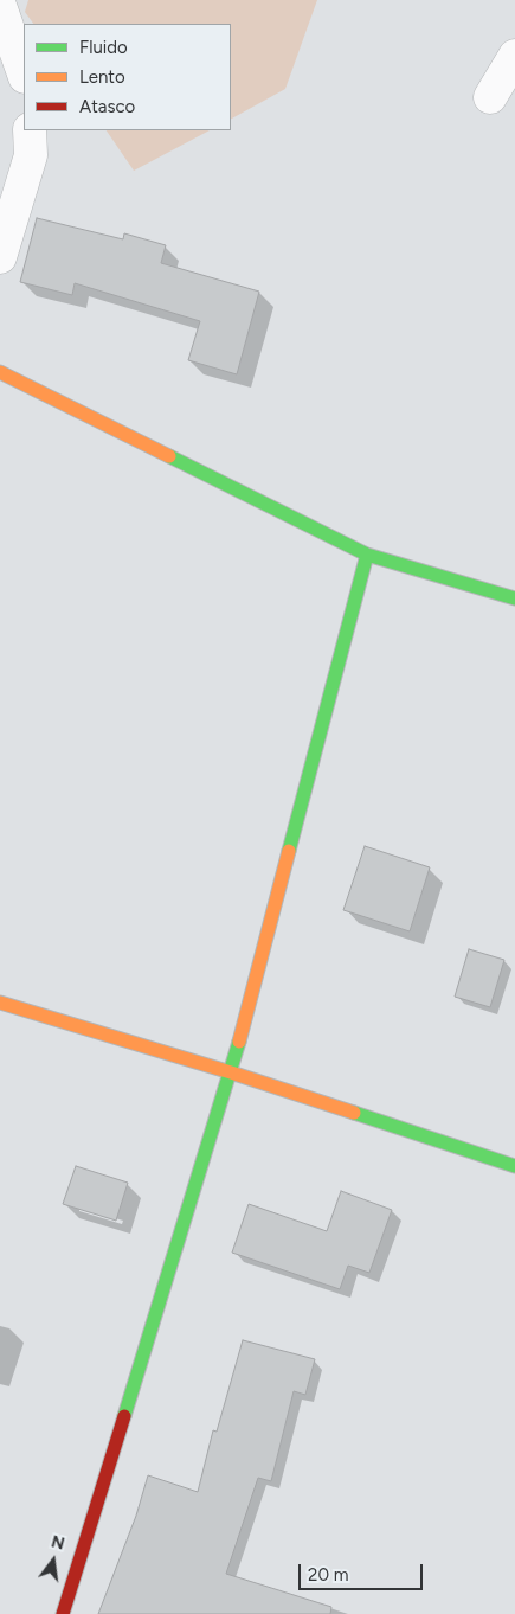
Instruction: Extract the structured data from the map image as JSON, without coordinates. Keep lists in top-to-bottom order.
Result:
{
  "legend": ["Fluido", "Lento", "Atasco"],
  "scale_bar": "20 m",
  "north": "top"
}
